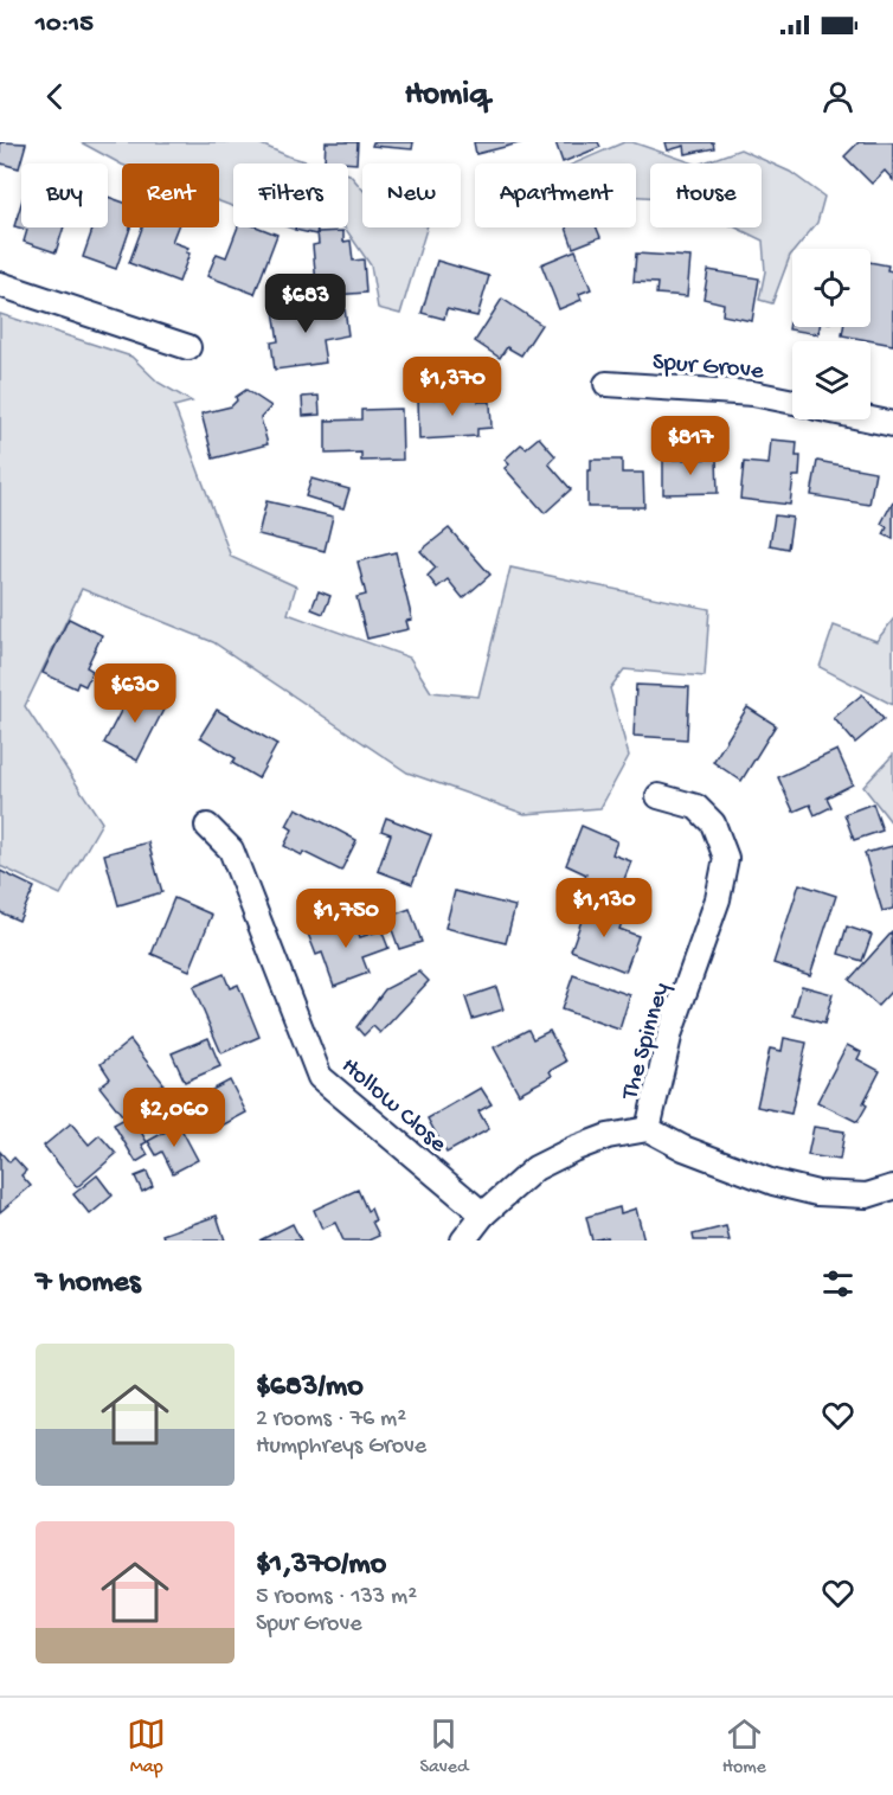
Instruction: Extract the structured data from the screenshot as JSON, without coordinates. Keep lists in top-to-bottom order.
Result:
{
  "streets": {
    "street": ["Spur Grove", "The Spinney", "Hollow Close"]
  },
  "page": {
    "status": "10:15",
    "header": "Homiq",
    "chip": [
      "Buy",
      "Rent",
      "Filters",
      "New",
      "Apartment",
      "House"
    ],
    "price": [
      "$683",
      "$1,370",
      "$817",
      "$630",
      "$1,130",
      "$1,750",
      "$2,060"
    ],
    "heading": "7 homes",
    "list": [
      {
        "name": "$683/mo",
        "note": "2 rooms · 76 m² · Humphreys Grove"
      },
      {
        "name": "$1,370/mo",
        "note": "5 rooms · 133 m² · Spur Grove"
      }
    ],
    "tabs": ["Map", "Saved", "Home"]
  }
}
